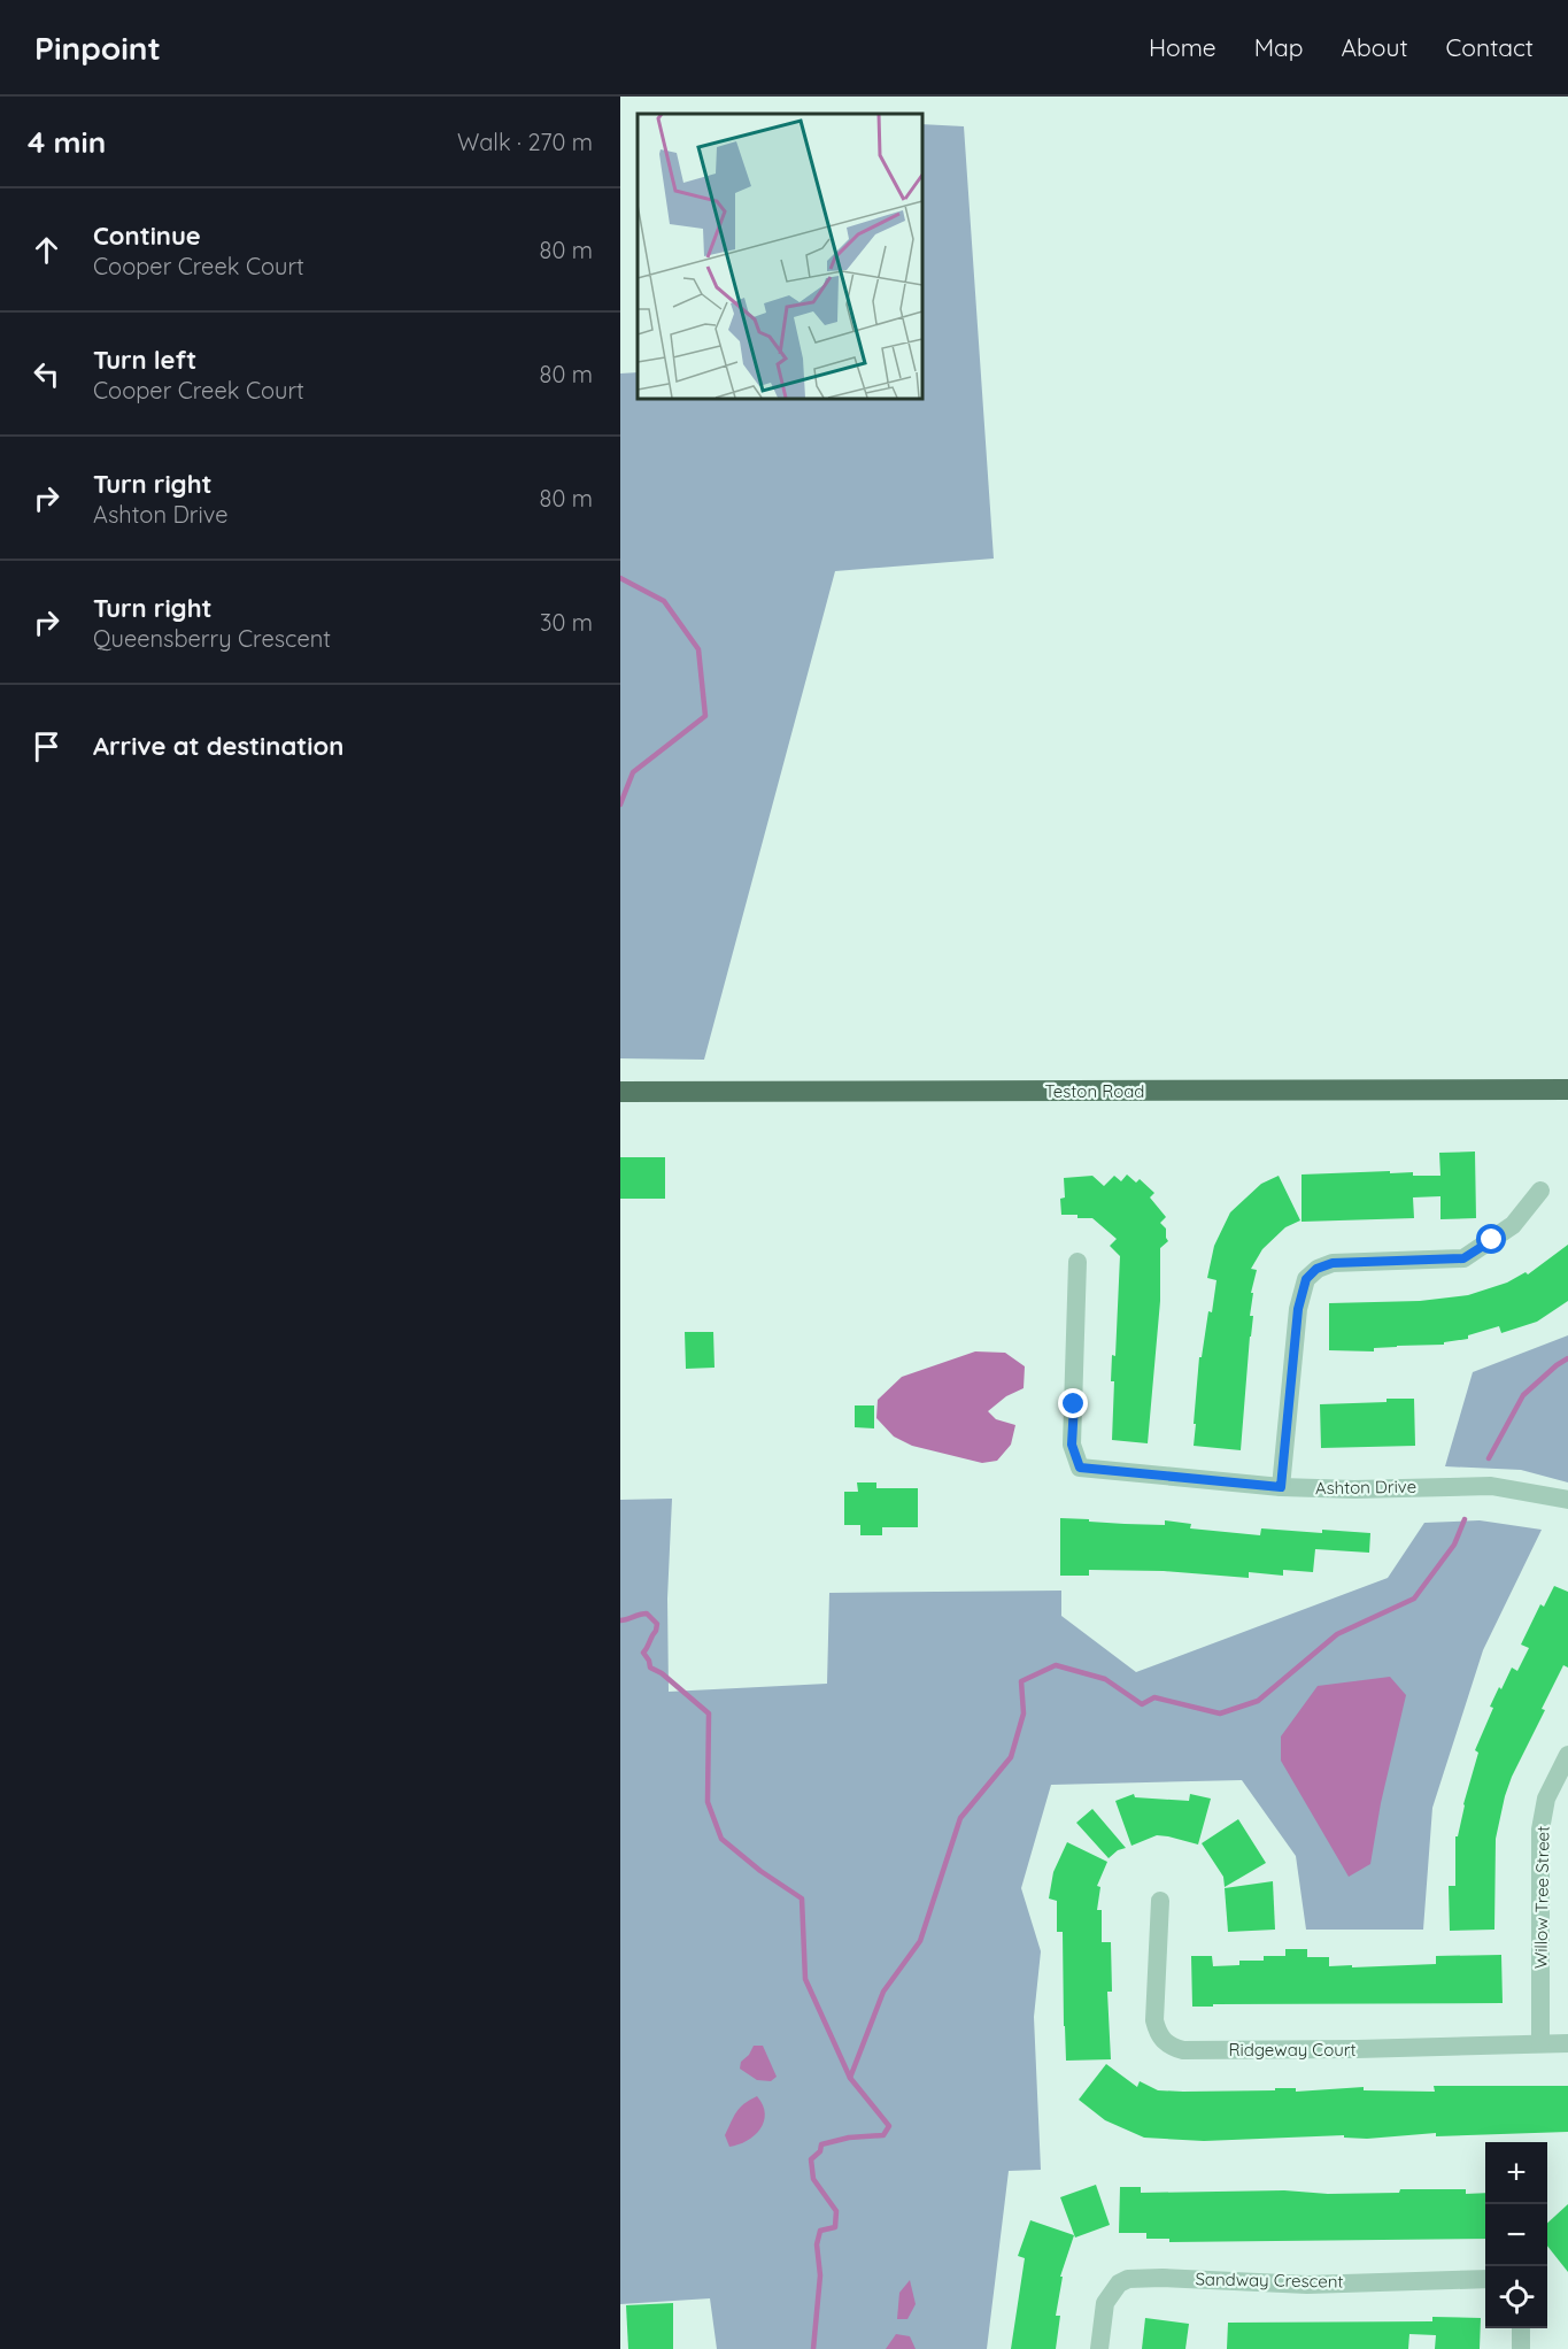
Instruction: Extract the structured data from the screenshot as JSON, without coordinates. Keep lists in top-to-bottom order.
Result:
{
  "streets": {
    "main road": ["Teston Road"],
    "street": [
      "Ashton Drive",
      "Willow Tree Street",
      "Ridgeway Court",
      "Sandway Crescent"
    ]
  },
  "crossings": [
    ["Willow Tree Street", "Ridgeway Court"]
  ],
  "page": {
    "header": "Pinpoint",
    "nav": [
      "Home",
      "Map",
      "About",
      "Contact"
    ],
    "heading": ["4 min", "Walk · 270 m"],
    "list": [
      ["Continue", "Cooper Creek Court", "80 m"],
      ["Turn left", "Cooper Creek Court", "80 m"],
      ["Turn right", "Ashton Drive", "80 m"],
      ["Turn right", "Queensberry Crescent", "30 m"],
      "Arrive at destination"
    ],
    "map_buttons": ["+", "−"]
  }
}
